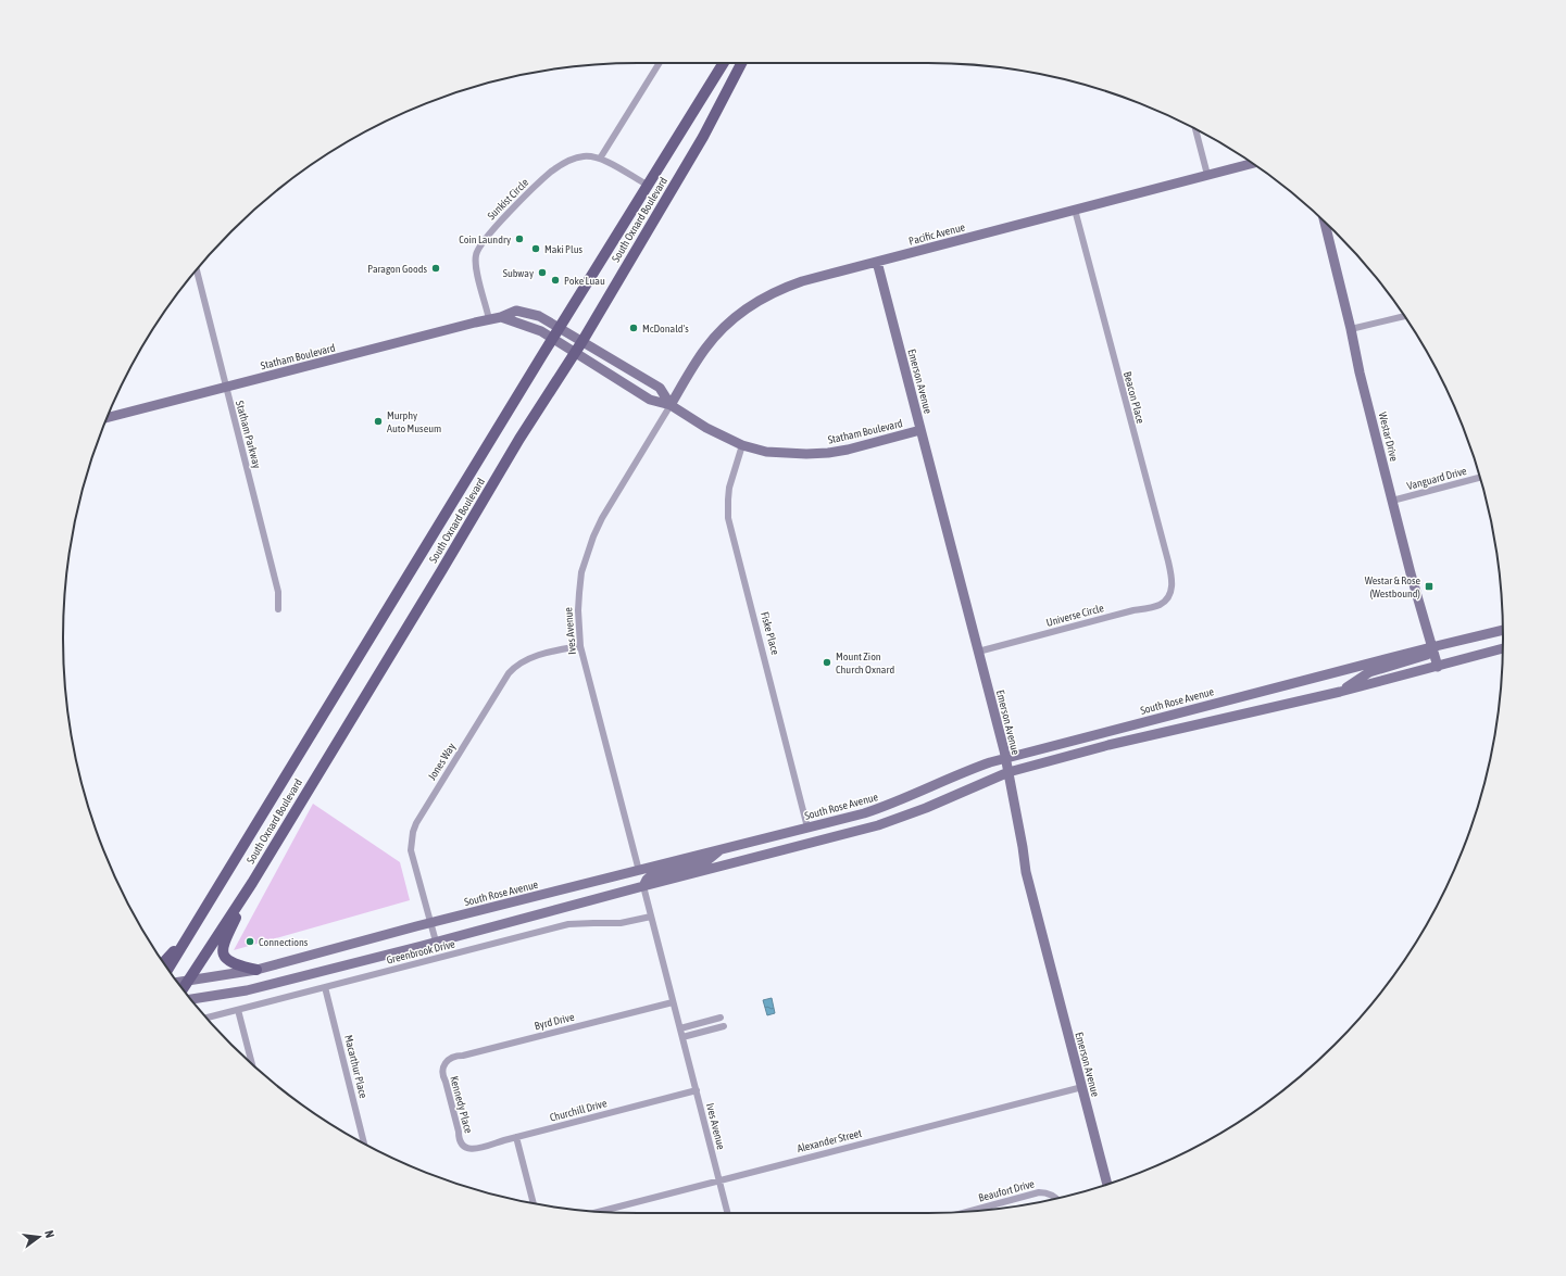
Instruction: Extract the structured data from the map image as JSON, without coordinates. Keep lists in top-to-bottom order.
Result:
{
  "streets": {
    "main road": ["South Oxnard Boulevard"],
    "street": [
      "Sunkist Circle",
      "Pacific Avenue",
      "Statham Boulevard",
      "Emerson Avenue",
      "Beacon Place",
      "Statham Parkway",
      "Westar Drive",
      "Vanguard Drive",
      "Universe Circle",
      "Ives Avenue",
      "Fiske Place",
      "South Rose Avenue",
      "Jones Way",
      "Greenbrook Drive",
      "Byrd Drive",
      "Macarthur Place",
      "Kennedy Place",
      "Churchill Drive",
      "Alexander Street",
      "Beaufort Drive"
    ]
  },
  "crossings": [
    ["Sunkist Circle", "South Oxnard Boulevard"],
    ["Sunkist Circle", "Statham Boulevard"],
    ["South Oxnard Boulevard", "Statham Boulevard"],
    ["South Oxnard Boulevard", "South Rose Avenue"],
    ["Pacific Avenue", "Statham Boulevard"],
    ["Pacific Avenue", "Emerson Avenue"],
    ["Pacific Avenue", "Beacon Place"],
    ["Pacific Avenue", "Ives Avenue"],
    ["Statham Boulevard", "Emerson Avenue"],
    ["Statham Boulevard", "Statham Parkway"],
    ["Statham Boulevard", "Ives Avenue"],
    ["Statham Boulevard", "Fiske Place"],
    ["Emerson Avenue", "Universe Circle"],
    ["Emerson Avenue", "South Rose Avenue"],
    ["Emerson Avenue", "Alexander Street"],
    ["Beacon Place", "Universe Circle"],
    ["Westar Drive", "Vanguard Drive"],
    ["Westar Drive", "South Rose Avenue"],
    ["Ives Avenue", "South Rose Avenue"],
    ["Ives Avenue", "Jones Way"],
    ["Ives Avenue", "Greenbrook Drive"],
    ["Ives Avenue", "Byrd Drive"],
    ["Ives Avenue", "Churchill Drive"],
    ["Ives Avenue", "Alexander Street"],
    ["Fiske Place", "South Rose Avenue"],
    ["South Rose Avenue", "Jones Way"],
    ["Greenbrook Drive", "Macarthur Place"],
    ["Byrd Drive", "Kennedy Place"],
    ["Kennedy Place", "Churchill Drive"]
  ],
  "places": {
    "other": [
      "Coin Laundry",
      "Maki Plus",
      "Paragon Goods",
      "Subway",
      "Poke Luau",
      "McDonald's",
      "Murphy Auto Museum",
      "Mount Zion Church Oxnard",
      "Connections"
    ],
    "transit": ["Westar & Rose (Westbound)"]
  },
  "north": "right"
}
